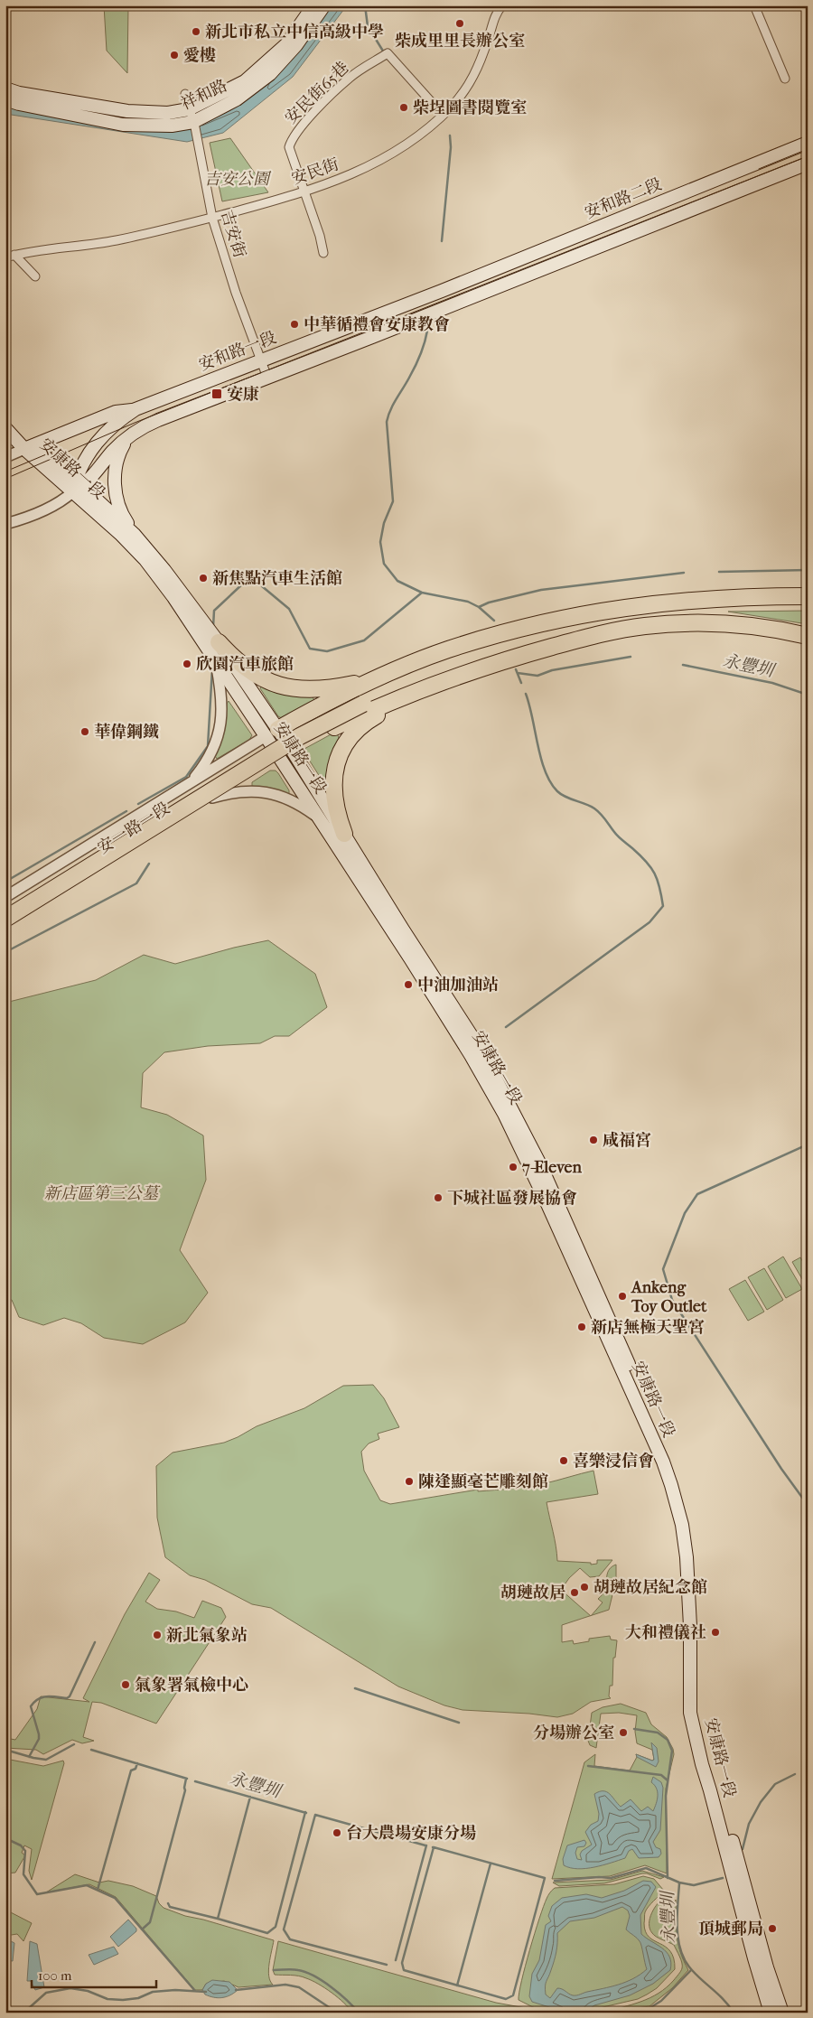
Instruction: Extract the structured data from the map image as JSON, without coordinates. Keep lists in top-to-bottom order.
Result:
{
  "streets": {
    "main road": [
      "祥和路",
      "安和路二段",
      "安和路一段",
      "安康路一段"
    ],
    "street": [
      "安民街65巷",
      "安民街",
      "吉安街",
      "安一路一段"
    ]
  },
  "crossings": [
    ["安民街65巷", "安民街"],
    ["祥和路", "吉安街"],
    ["安民街", "吉安街"],
    ["安和路二段", "安和路一段"],
    ["吉安街", "安和路一段"],
    ["安和路一段", "安康路一段"],
    ["安康路一段", "安一路一段"]
  ],
  "water": ["永豐圳"],
  "parks": ["吉安公園", "新店區第三公墓"],
  "places": {
    "other": [
      "柴成里里長辦公室",
      "新北市私立中信高級中學",
      "愛樓",
      "柴埕圖書閱覽室",
      "中華循禮會安康教會",
      "新焦點汽車生活館",
      "欣園汽車旅館",
      "華偉鋼鐵",
      "中油加油站",
      "咸福宮",
      "7-Eleven",
      "下城社區發展協會",
      "Ankeng Toy Outlet",
      "新店無極天聖宮",
      "喜樂浸信會",
      "陳逢顯毫芒雕刻館",
      "胡璉故居紀念館",
      "胡璉故居",
      "大和禮儀社",
      "新北氣象站",
      "氣象署氣檢中心",
      "分場辦公室",
      "台大農場安康分場",
      "頂城郵局"
    ],
    "transit": ["安康"]
  },
  "scale_bar": "100 m"
}
